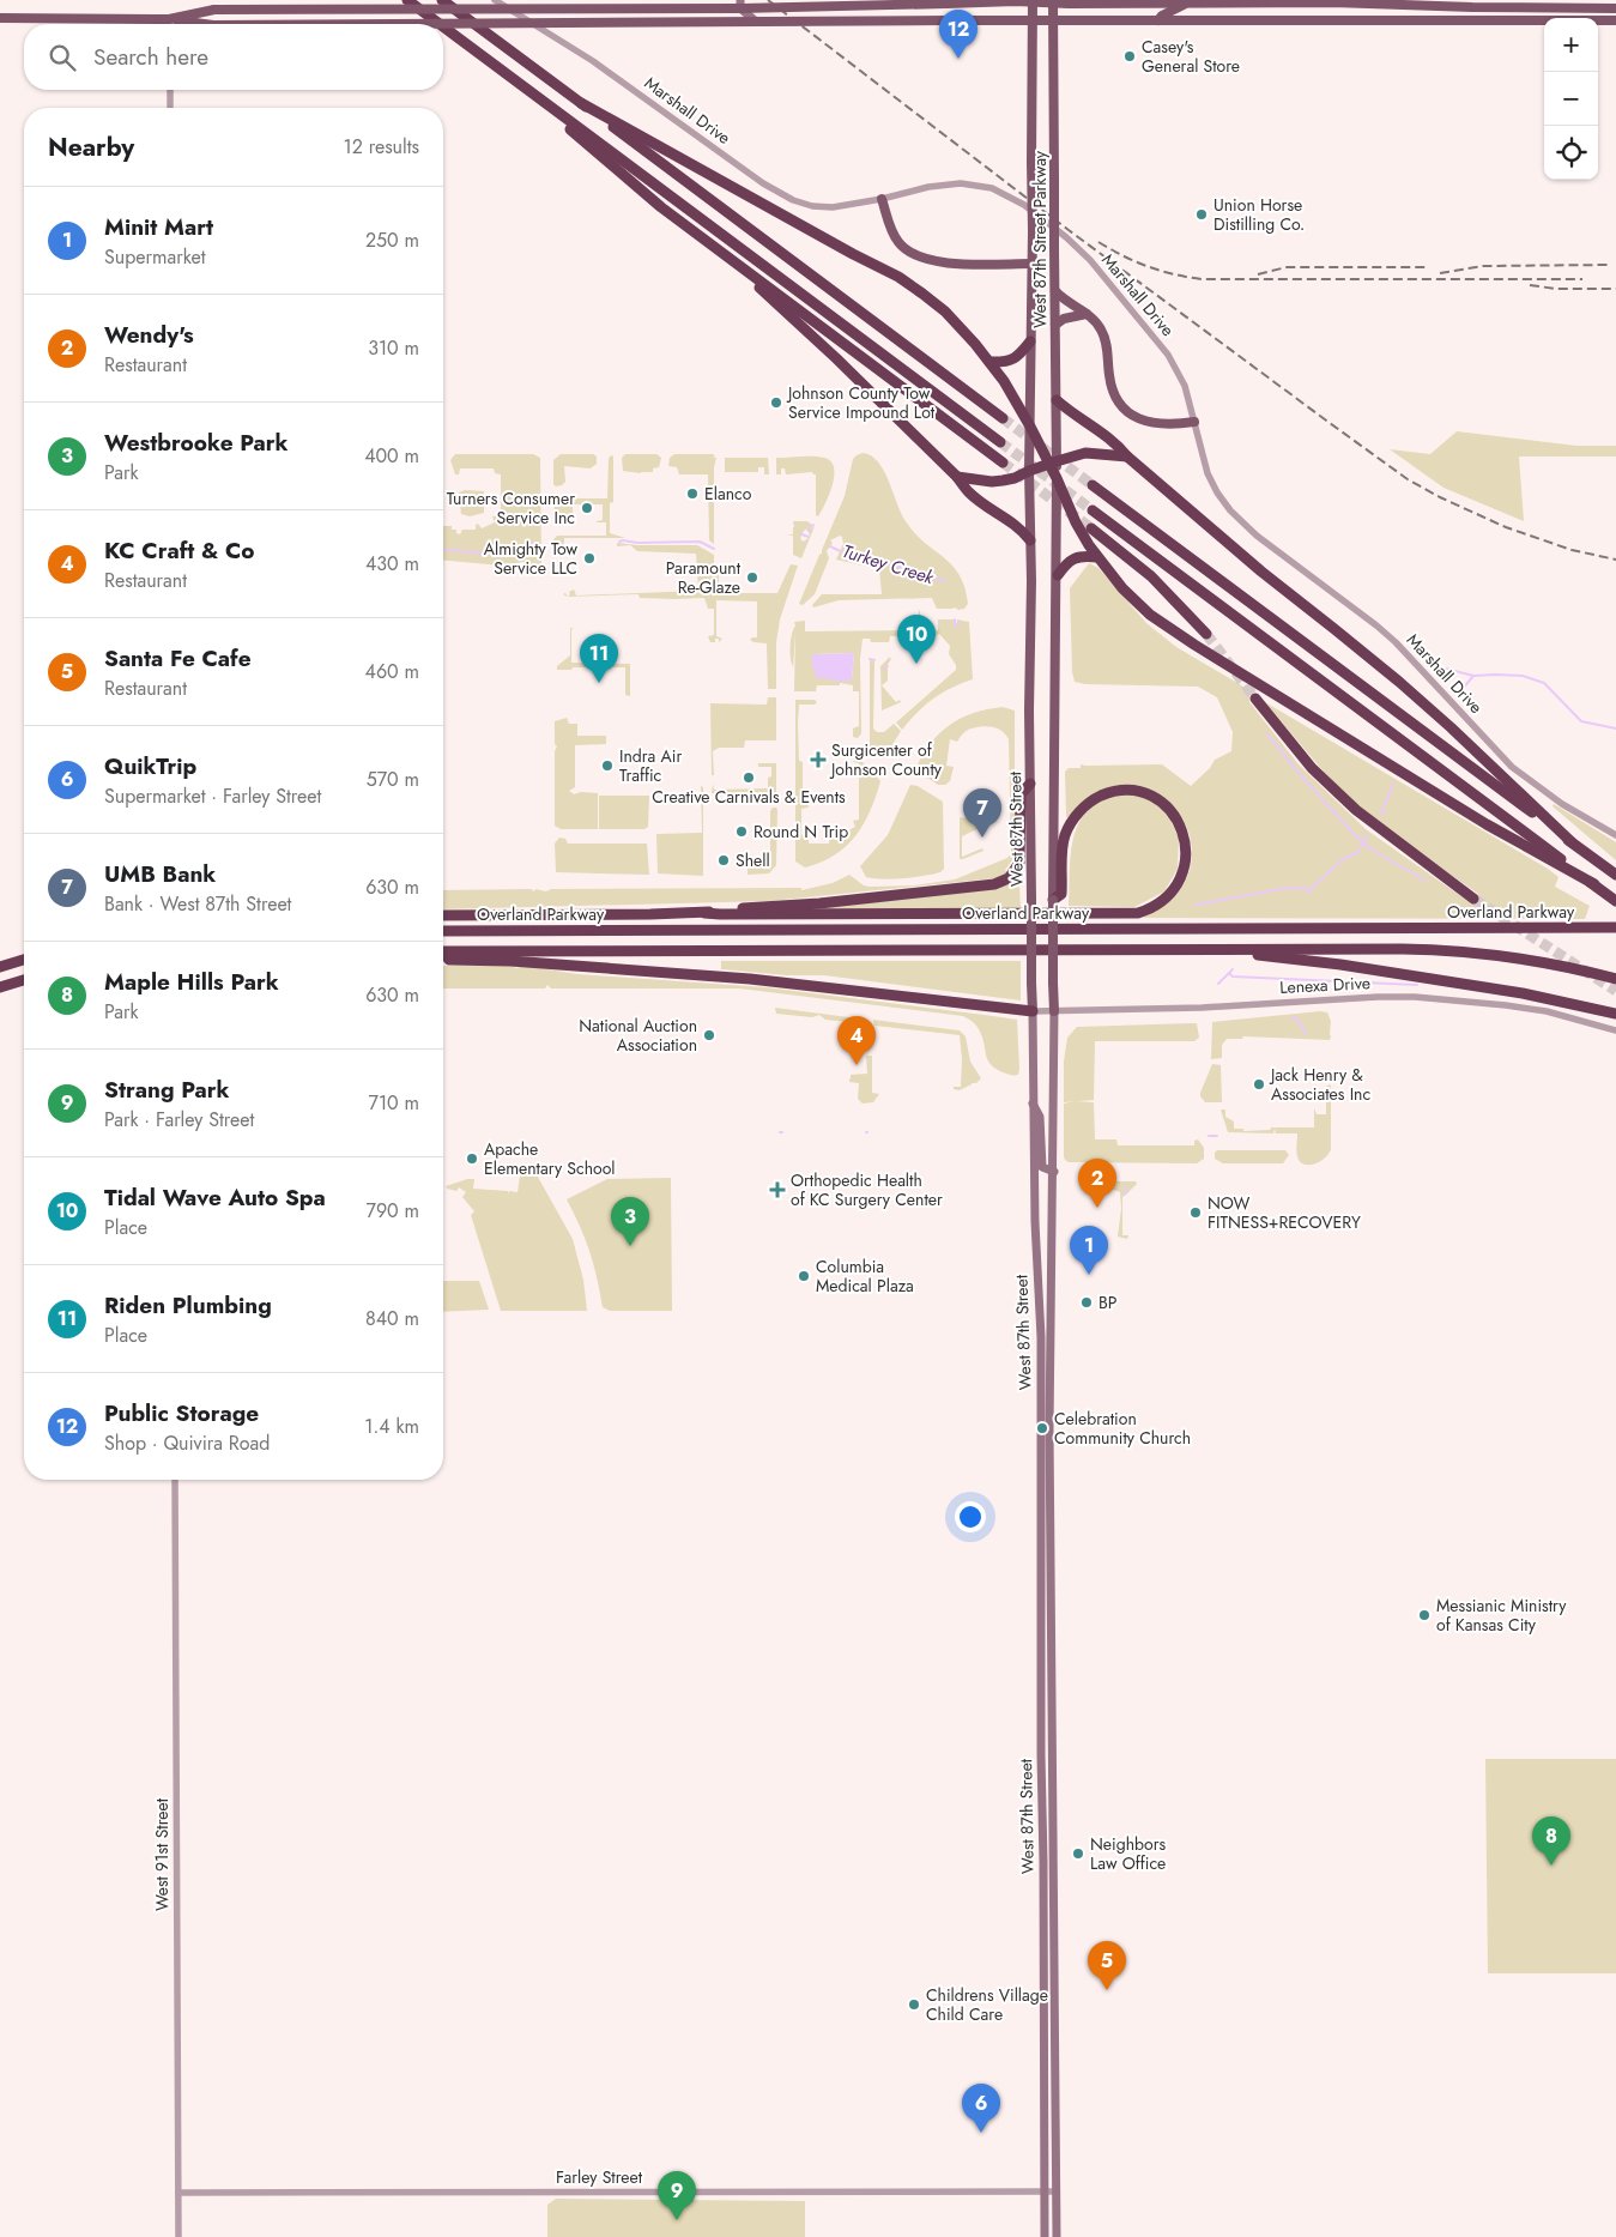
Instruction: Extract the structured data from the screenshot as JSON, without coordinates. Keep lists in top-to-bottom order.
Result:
{
  "streets": {
    "highway": ["Overland Parkway"],
    "main road": ["West 87th Street Parkway", "West 87th Street"],
    "street": [
      "Marshall Drive",
      "Lenexa Drive",
      "West 91st Street",
      "Farley Street"
    ]
  },
  "crossings": [
    ["West 87th Street Parkway", "West 87th Street"],
    ["West 87th Street", "Lenexa Drive"],
    ["West 87th Street", "Farley Street"],
    ["West 91st Street", "Farley Street"]
  ],
  "water": ["Turkey Creek"],
  "places": {
    "other": [
      "Casey's General Store",
      "Union Horse Distilling Co.",
      "Johnson County Tow Service Impound Lot",
      "Elanco",
      "Turners Consumer Service Inc",
      "Almighty Tow Service LLC",
      "Paramount Re-Glaze",
      "Indra Air Traffic",
      "Creative Carnivals & Events",
      "Round N Trip",
      "Shell",
      "National Auction Association",
      "Jack Henry & Associates Inc",
      "Apache Elementary School",
      "NOW FITNESS+RECOVERY",
      "Columbia Medical Plaza",
      "BP",
      "Celebration Community Church",
      "Messianic Ministry of Kansas City",
      "Neighbors Law Office",
      "Childrens Village Child Care"
    ],
    "health": ["Surgicenter of Johnson County", "Orthopedic Health of KC Surgery Center"]
  },
  "page": {
    "pins": [
      "12",
      "10",
      "11",
      "7",
      "4",
      "2",
      "3",
      "1",
      "8",
      "5",
      "6",
      "9"
    ],
    "map_buttons": ["+", "−"],
    "search": "Search here",
    "heading": ["Nearby", "12 results"],
    "list": [
      {
        "mark": "1",
        "name": "Minit Mart",
        "note": "Supermarket",
        "value": "250 m"
      },
      {
        "mark": "2",
        "name": "Wendy's",
        "note": "Restaurant",
        "value": "310 m"
      },
      {
        "mark": "3",
        "name": "Westbrooke Park",
        "note": "Park",
        "value": "400 m"
      },
      {
        "mark": "4",
        "name": "KC Craft & Co",
        "note": "Restaurant",
        "value": "430 m"
      },
      {
        "mark": "5",
        "name": "Santa Fe Cafe",
        "note": "Restaurant",
        "value": "460 m"
      },
      {
        "mark": "6",
        "name": "QuikTrip",
        "note": "Supermarket · Farley Street",
        "value": "570 m"
      },
      {
        "mark": "7",
        "name": "UMB Bank",
        "note": "Bank · West 87th Street",
        "value": "630 m"
      },
      {
        "mark": "8",
        "name": "Maple Hills Park",
        "note": "Park",
        "value": "630 m"
      },
      {
        "mark": "9",
        "name": "Strang Park",
        "note": "Park · Farley Street",
        "value": "710 m"
      },
      {
        "mark": "10",
        "name": "Tidal Wave Auto Spa",
        "note": "Place",
        "value": "790 m"
      },
      {
        "mark": "11",
        "name": "Riden Plumbing",
        "note": "Place",
        "value": "840 m"
      },
      {
        "mark": "12",
        "name": "Public Storage",
        "note": "Shop · Quivira Road",
        "value": "1.4 km"
      }
    ]
  }
}
